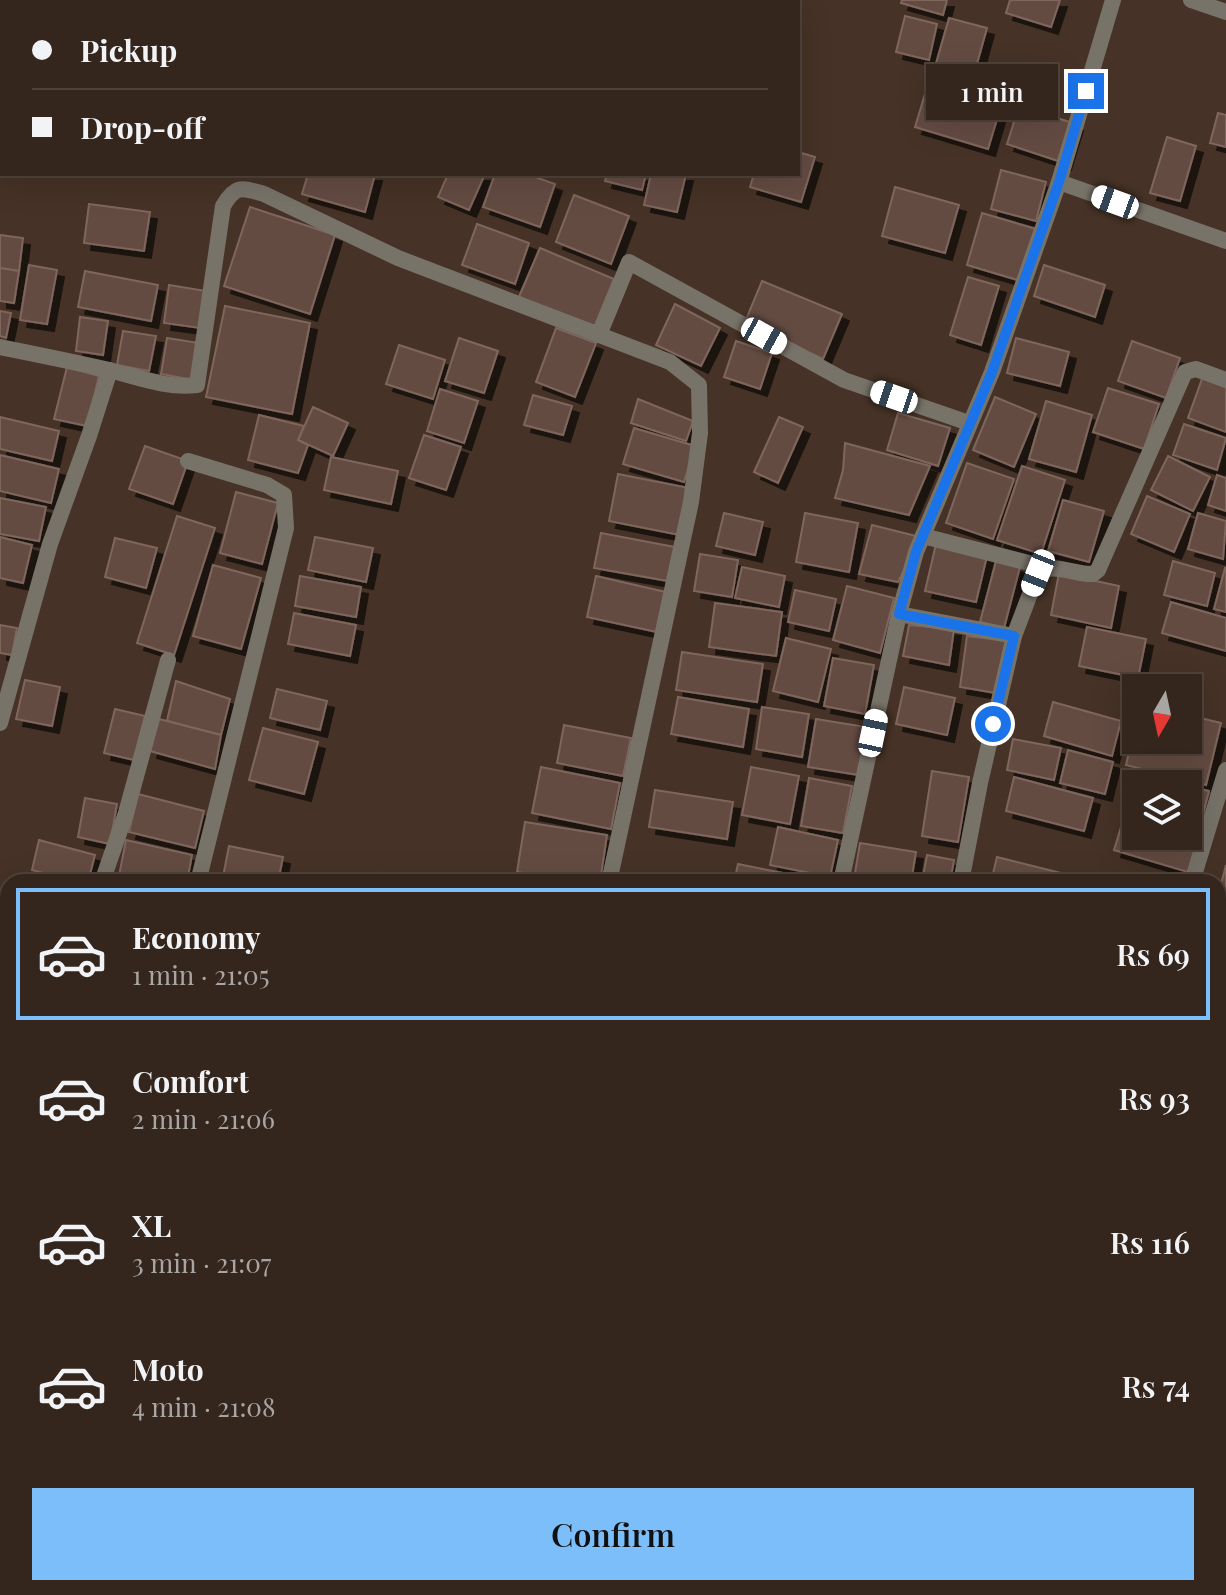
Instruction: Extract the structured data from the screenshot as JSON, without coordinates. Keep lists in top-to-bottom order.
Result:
{
  "north": "bottom",
  "page": {
    "banner": ["Pickup", "Drop-off"],
    "bubble": "1 min",
    "list": [
      {
        "name": "Economy",
        "note": "1 min · 21:05",
        "value": "Rs 69"
      },
      {
        "name": "Comfort",
        "note": "2 min · 21:06",
        "value": "Rs 93"
      },
      {
        "name": "XL",
        "note": "3 min · 21:07",
        "value": "Rs 116"
      },
      {
        "name": "Moto",
        "note": "4 min · 21:08",
        "value": "Rs 74"
      }
    ],
    "buttons": "Confirm"
  }
}
